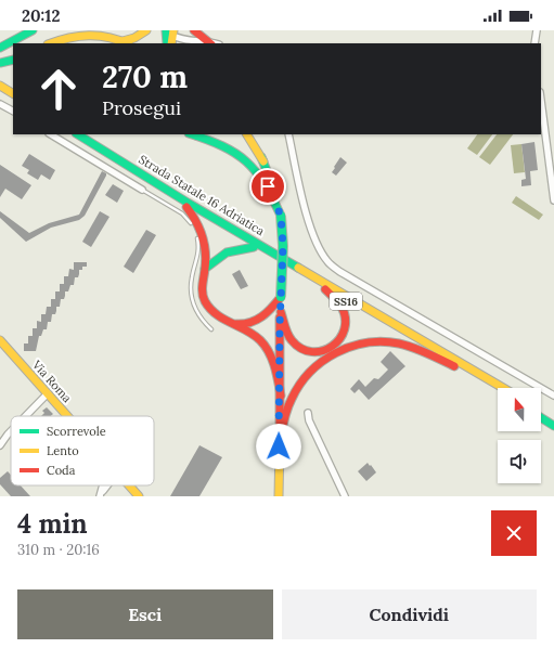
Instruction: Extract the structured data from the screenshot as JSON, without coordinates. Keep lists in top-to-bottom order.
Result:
{
  "streets": {
    "main road": ["Strada Statale 16 Adriatica", "SS16", "Via Roma"]
  },
  "legend": ["Scorrevole", "Lento", "Coda"],
  "north": "top",
  "page": {
    "status": "20:12",
    "turn": ["270 m", "Prosegui"],
    "heading": ["4 min", "310 m · 20:16"],
    "buttons": ["Esci", "Condividi"]
  }
}
